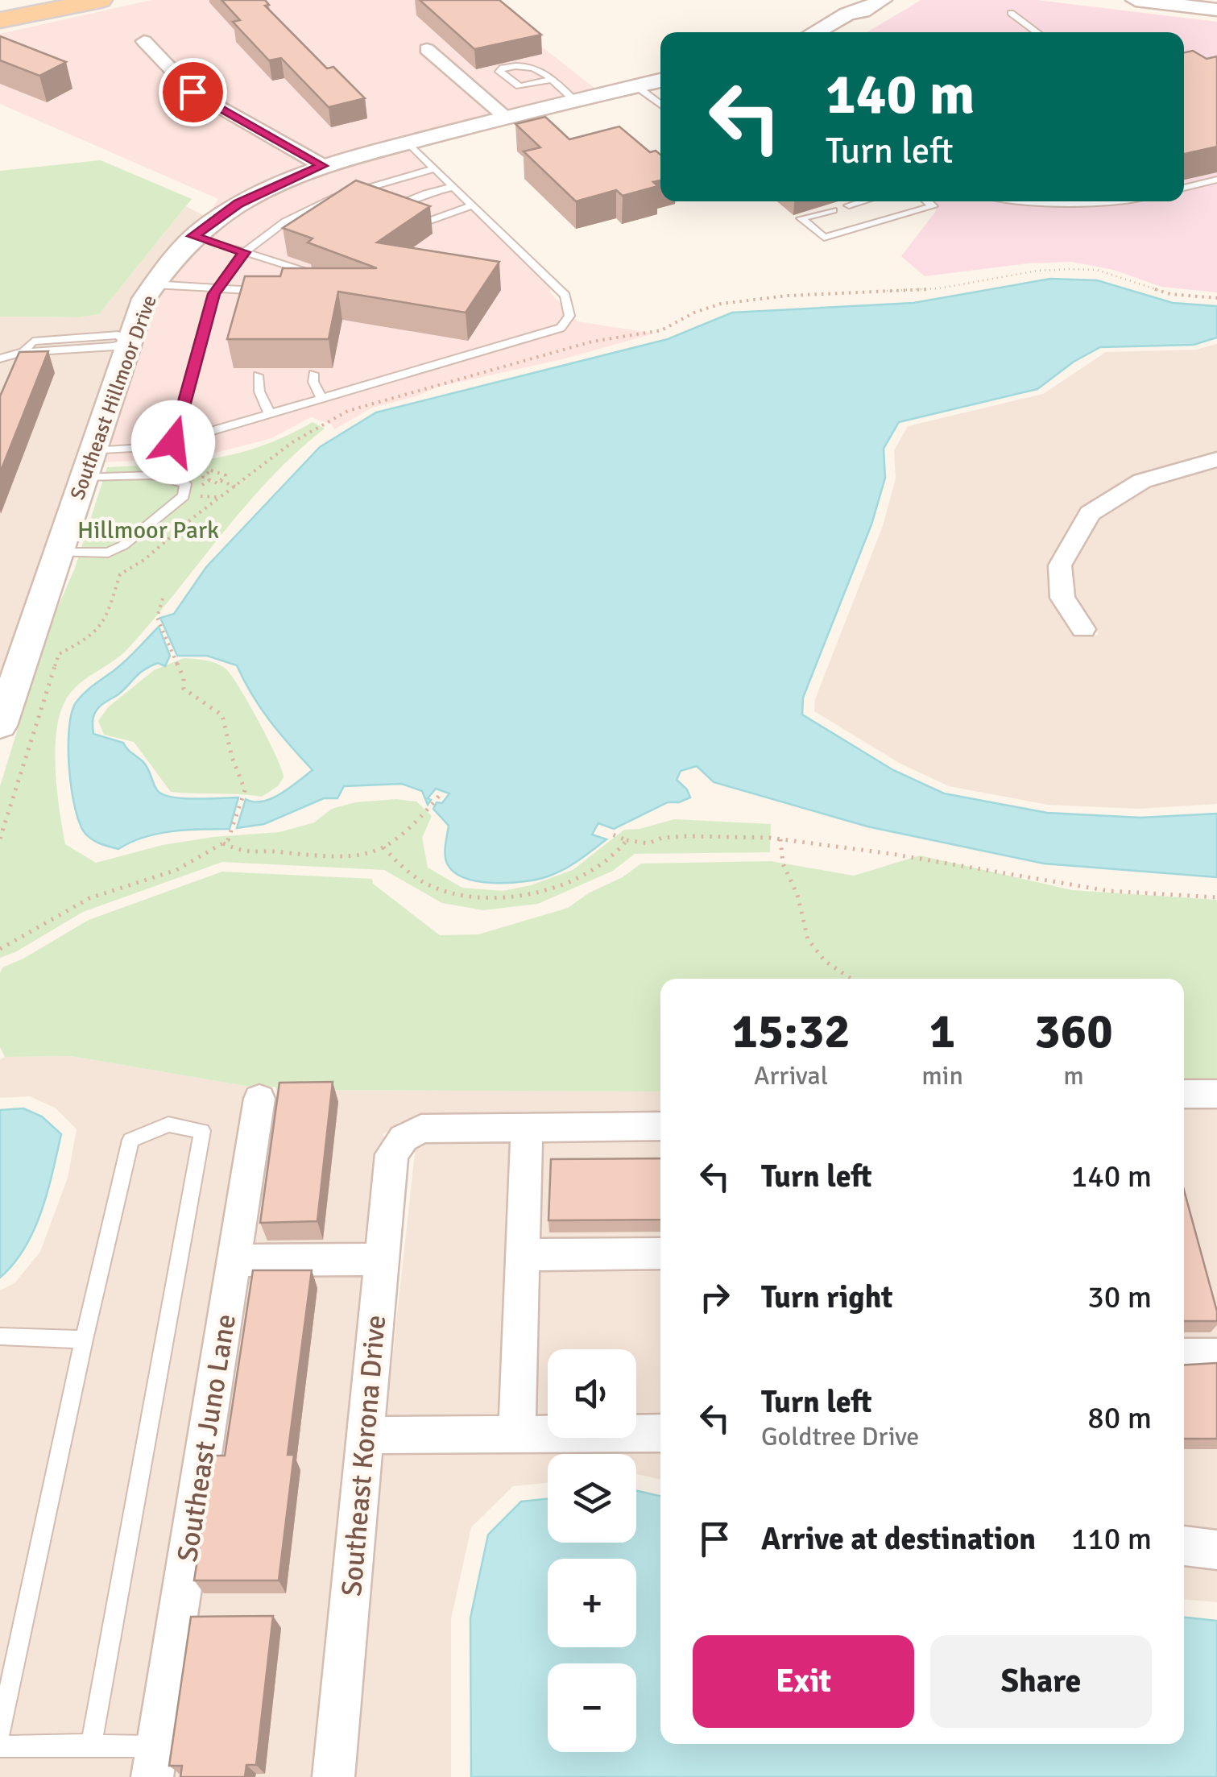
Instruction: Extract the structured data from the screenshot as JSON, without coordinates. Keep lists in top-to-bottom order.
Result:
{
  "streets": {
    "street": ["Southeast Hillmoor Drive", "Southeast Juno Lane", "Southeast Korona Drive"]
  },
  "parks": ["Hillmoor Park"],
  "page": {
    "turn": ["140 m", "Turn left"],
    "eta": [
      "15:32",
      "Arrival",
      "1",
      "min",
      "360",
      "m"
    ],
    "list": [
      {
        "name": "Turn left",
        "value": "140 m"
      },
      {
        "name": "Turn right",
        "value": "30 m"
      },
      {
        "name": "Turn left",
        "note": "Goldtree Drive",
        "value": "80 m"
      },
      {
        "name": "Arrive at destination",
        "value": "110 m"
      }
    ],
    "map_buttons": ["+", "−"],
    "buttons": ["Exit", "Share"]
  }
}
